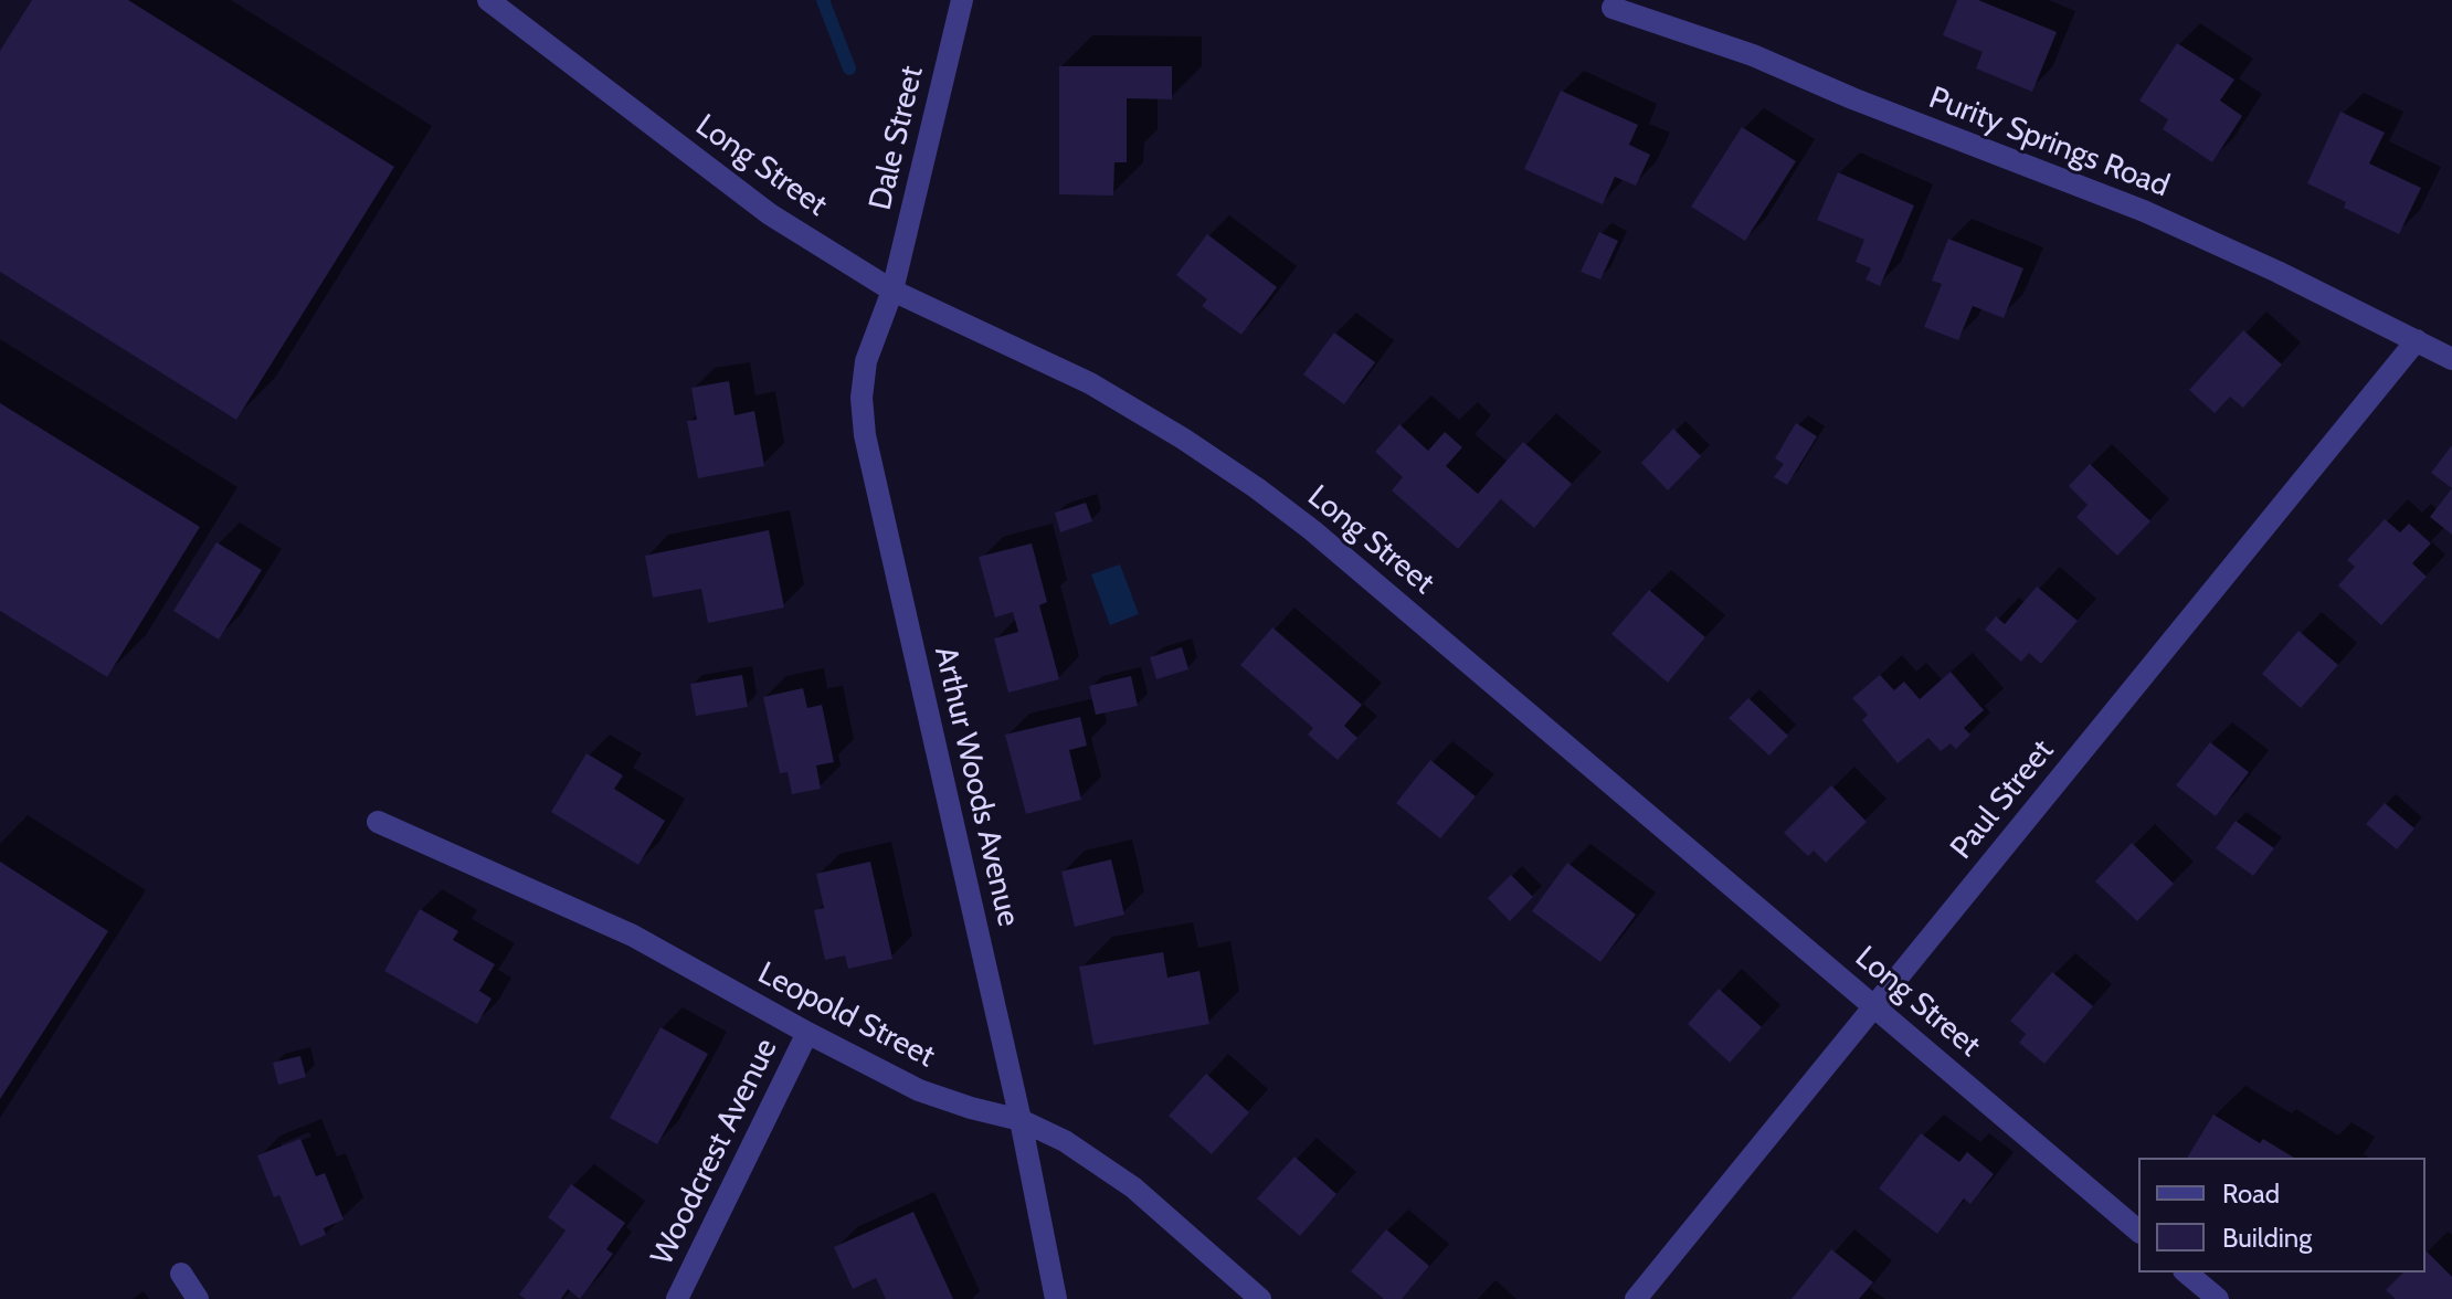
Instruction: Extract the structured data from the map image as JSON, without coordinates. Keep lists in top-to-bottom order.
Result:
{
  "streets": {
    "street": [
      "Dale Street",
      "Purity Springs Road",
      "Long Street",
      "Arthur Woods Avenue",
      "Paul Street",
      "Leopold Street",
      "Woodcrest Avenue"
    ]
  },
  "crossings": [
    ["Dale Street", "Long Street"],
    ["Dale Street", "Arthur Woods Avenue"],
    ["Purity Springs Road", "Paul Street"],
    ["Long Street", "Arthur Woods Avenue"],
    ["Long Street", "Paul Street"],
    ["Arthur Woods Avenue", "Leopold Street"],
    ["Leopold Street", "Woodcrest Avenue"]
  ],
  "legend": ["Road", "Building"]
}
